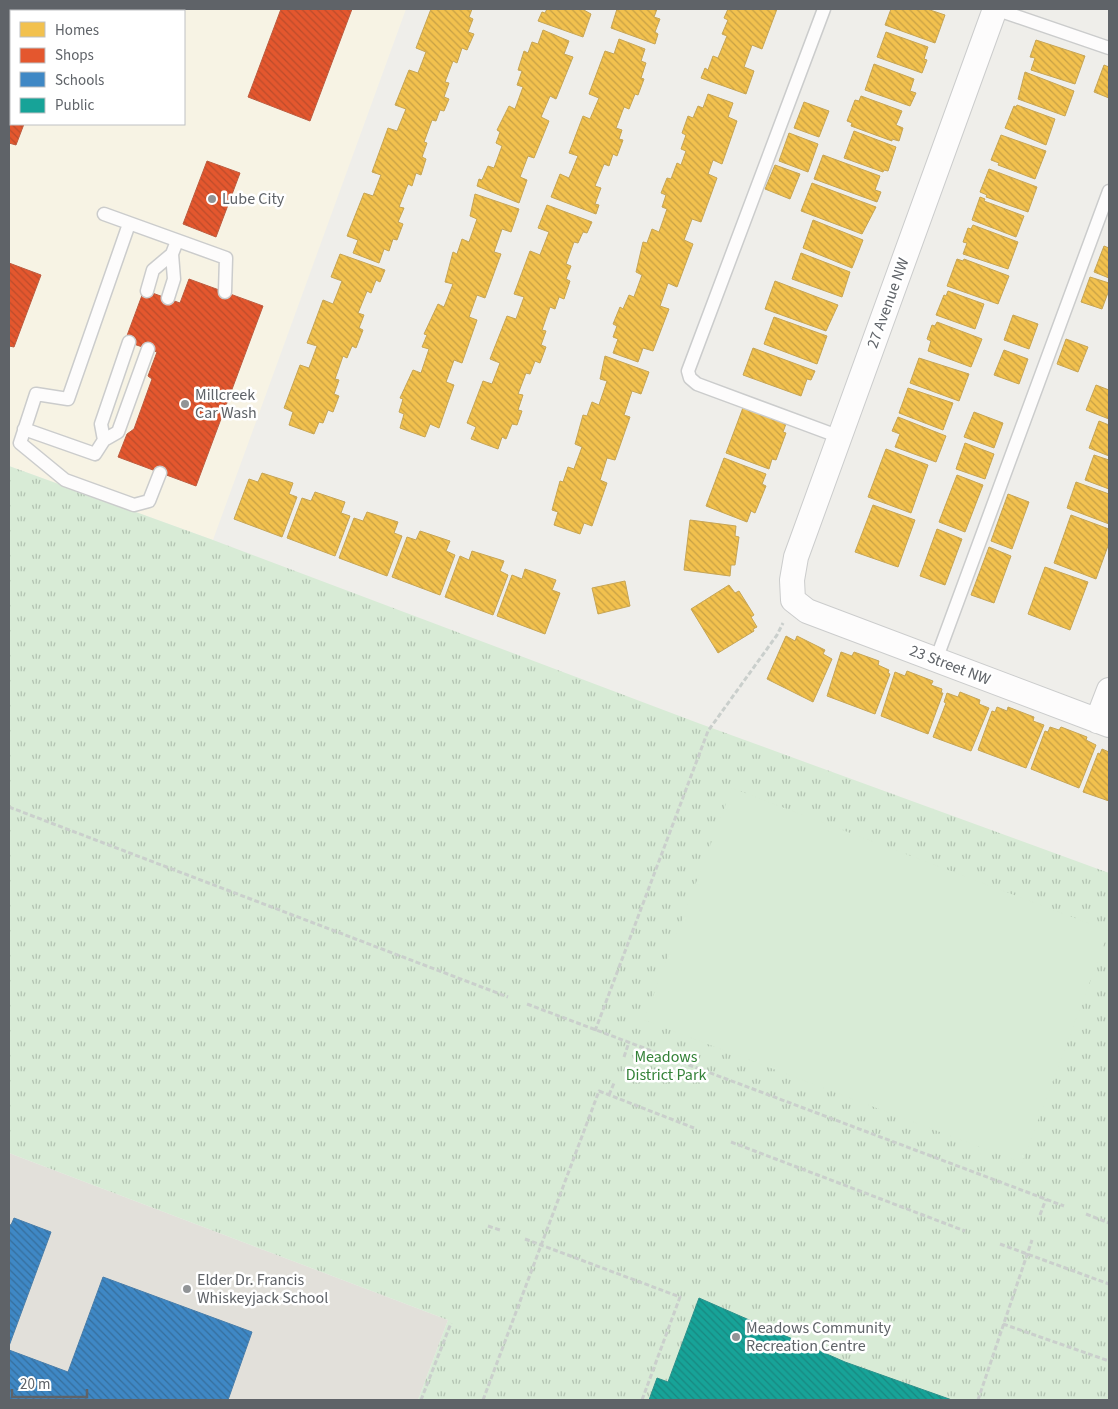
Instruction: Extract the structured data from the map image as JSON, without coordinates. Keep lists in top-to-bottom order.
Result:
{
  "streets": {
    "street": ["27 Avenue NW", "23 Street NW"]
  },
  "crossings": [
    ["27 Avenue NW", "23 Street NW"]
  ],
  "parks": ["Meadows District Park"],
  "places": [
    "Lube City",
    "Millcreek Car Wash",
    "Elder Dr. Francis Whiskeyjack School",
    "Meadows Community Recreation Centre"
  ],
  "legend": [
    "Homes",
    "Shops",
    "Schools",
    "Public"
  ],
  "scale_bar": "20 m"
}
